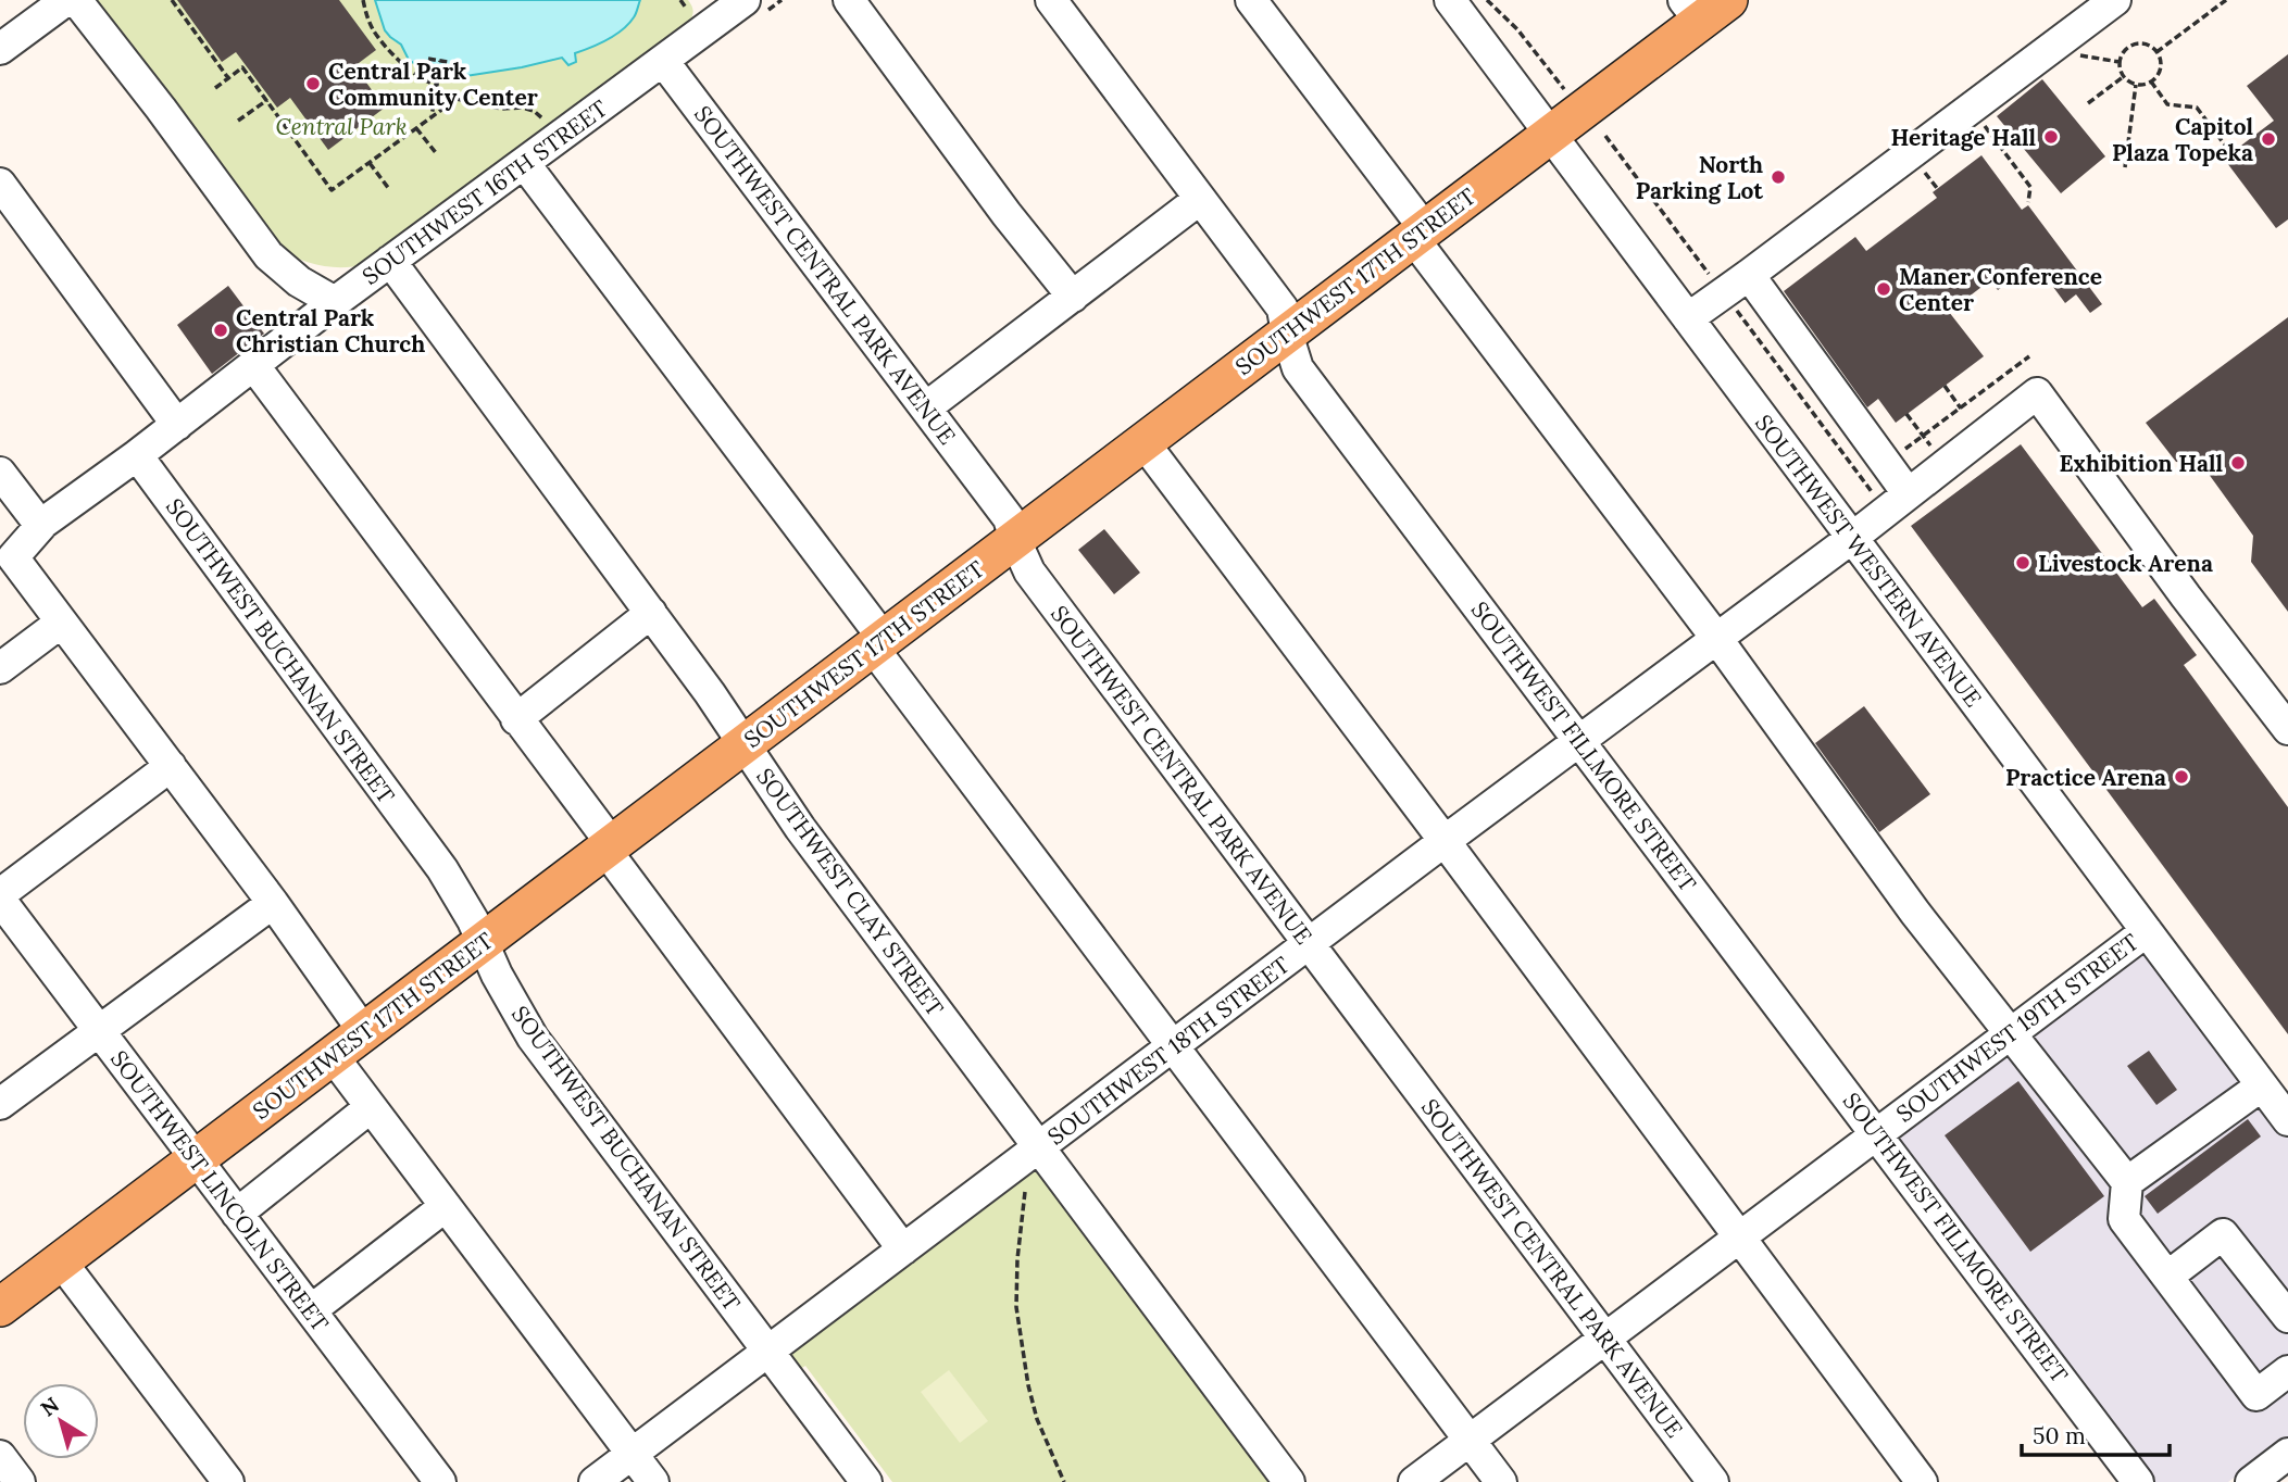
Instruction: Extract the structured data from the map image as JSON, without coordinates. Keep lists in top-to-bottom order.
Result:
{
  "streets": {
    "main road": ["SOUTHWEST 17TH STREET"],
    "street": [
      "SOUTHWEST 16TH STREET",
      "SOUTHWEST CENTRAL PARK AVENUE",
      "SOUTHWEST WESTERN AVENUE",
      "SOUTHWEST BUCHANAN STREET",
      "SOUTHWEST FILLMORE STREET",
      "SOUTHWEST CLAY STREET",
      "SOUTHWEST 19TH STREET",
      "SOUTHWEST 18TH STREET",
      "SOUTHWEST LINCOLN STREET"
    ]
  },
  "crossings": [
    ["SOUTHWEST 16TH STREET", "SOUTHWEST CENTRAL PARK AVENUE"],
    ["SOUTHWEST 16TH STREET", "SOUTHWEST BUCHANAN STREET"],
    ["SOUTHWEST 16TH STREET", "SOUTHWEST CLAY STREET"],
    ["SOUTHWEST CENTRAL PARK AVENUE", "SOUTHWEST 17TH STREET"],
    ["SOUTHWEST CENTRAL PARK AVENUE", "SOUTHWEST 19TH STREET"],
    ["SOUTHWEST CENTRAL PARK AVENUE", "SOUTHWEST 18TH STREET"],
    ["SOUTHWEST 17TH STREET", "SOUTHWEST WESTERN AVENUE"],
    ["SOUTHWEST 17TH STREET", "SOUTHWEST BUCHANAN STREET"],
    ["SOUTHWEST 17TH STREET", "SOUTHWEST FILLMORE STREET"],
    ["SOUTHWEST 17TH STREET", "SOUTHWEST CLAY STREET"],
    ["SOUTHWEST 17TH STREET", "SOUTHWEST LINCOLN STREET"],
    ["SOUTHWEST WESTERN AVENUE", "SOUTHWEST 19TH STREET"],
    ["SOUTHWEST WESTERN AVENUE", "SOUTHWEST 18TH STREET"],
    ["SOUTHWEST BUCHANAN STREET", "SOUTHWEST 18TH STREET"],
    ["SOUTHWEST FILLMORE STREET", "SOUTHWEST 19TH STREET"],
    ["SOUTHWEST FILLMORE STREET", "SOUTHWEST 18TH STREET"],
    ["SOUTHWEST CLAY STREET", "SOUTHWEST 18TH STREET"]
  ],
  "parks": ["Central Park"],
  "places": [
    "Central Park Community Center",
    "Heritage Hall",
    "Capitol Plaza Topeka",
    "North Parking Lot",
    "Maner Conference Center",
    "Central Park Christian Church",
    "Exhibition Hall",
    "Livestock Arena",
    "Practice Arena"
  ],
  "scale_bar": "50 m",
  "north": "top left"
}
